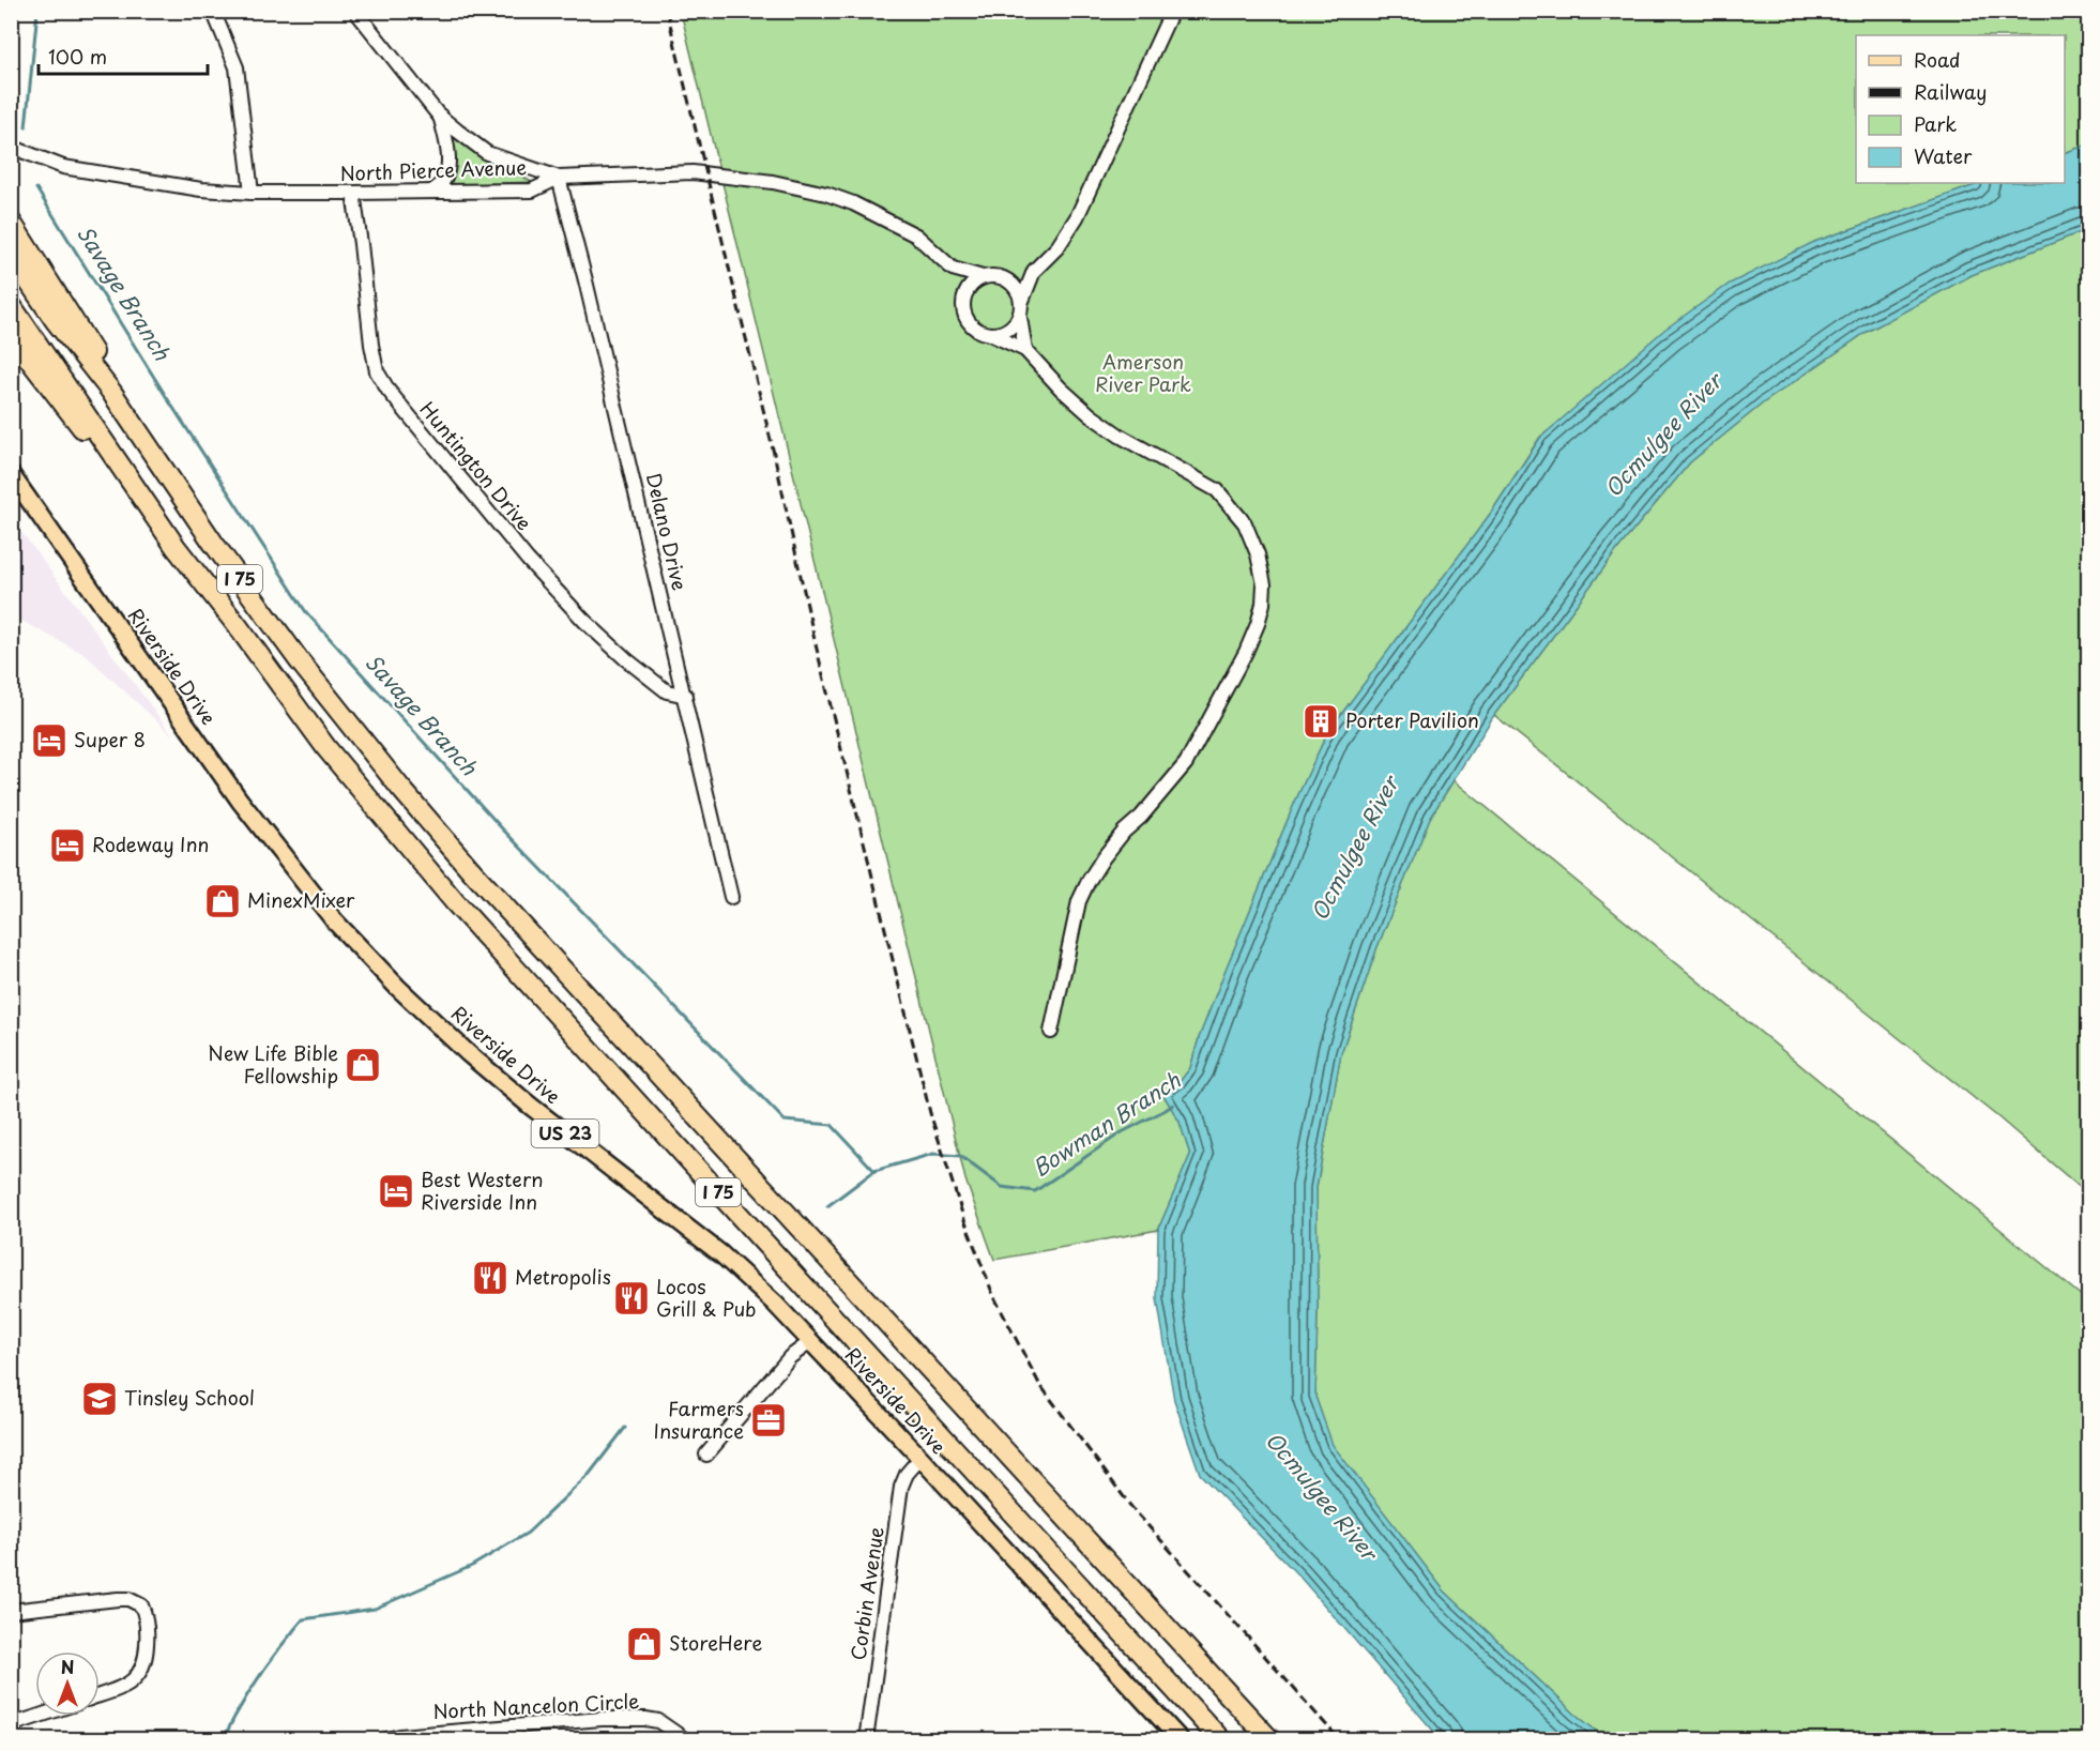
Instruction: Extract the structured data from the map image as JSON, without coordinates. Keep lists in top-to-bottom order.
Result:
{
  "streets": {
    "highway": ["I 75"],
    "main road": ["Riverside Drive", "US 23"],
    "street": [
      "North Pierce Avenue",
      "Huntington Drive",
      "Delano Drive",
      "Corbin Avenue",
      "North Nancelon Circle"
    ]
  },
  "crossings": [
    ["North Pierce Avenue", "Huntington Drive"],
    ["North Pierce Avenue", "Delano Drive"],
    ["Huntington Drive", "Delano Drive"],
    ["Riverside Drive", "Corbin Avenue"]
  ],
  "water": ["Savage Branch", "Ocmulgee River", "Bowman Branch"],
  "parks": ["Amerson River Park"],
  "places": {
    "building": ["Porter Pavilion"],
    "hotel": ["Super 8", "Rodeway Inn", "Best Western Riverside Inn"],
    "shop": ["MinexMixer", "New Life Bible Fellowship", "StoreHere"],
    "restaurant": ["Metropolis", "Locos Grill & Pub"],
    "school or university": ["Tinsley School"],
    "office": ["Farmers Insurance"]
  },
  "legend": [
    "Road",
    "Railway",
    "Park",
    "Water"
  ],
  "scale_bar": "100 m",
  "north": "top"
}
